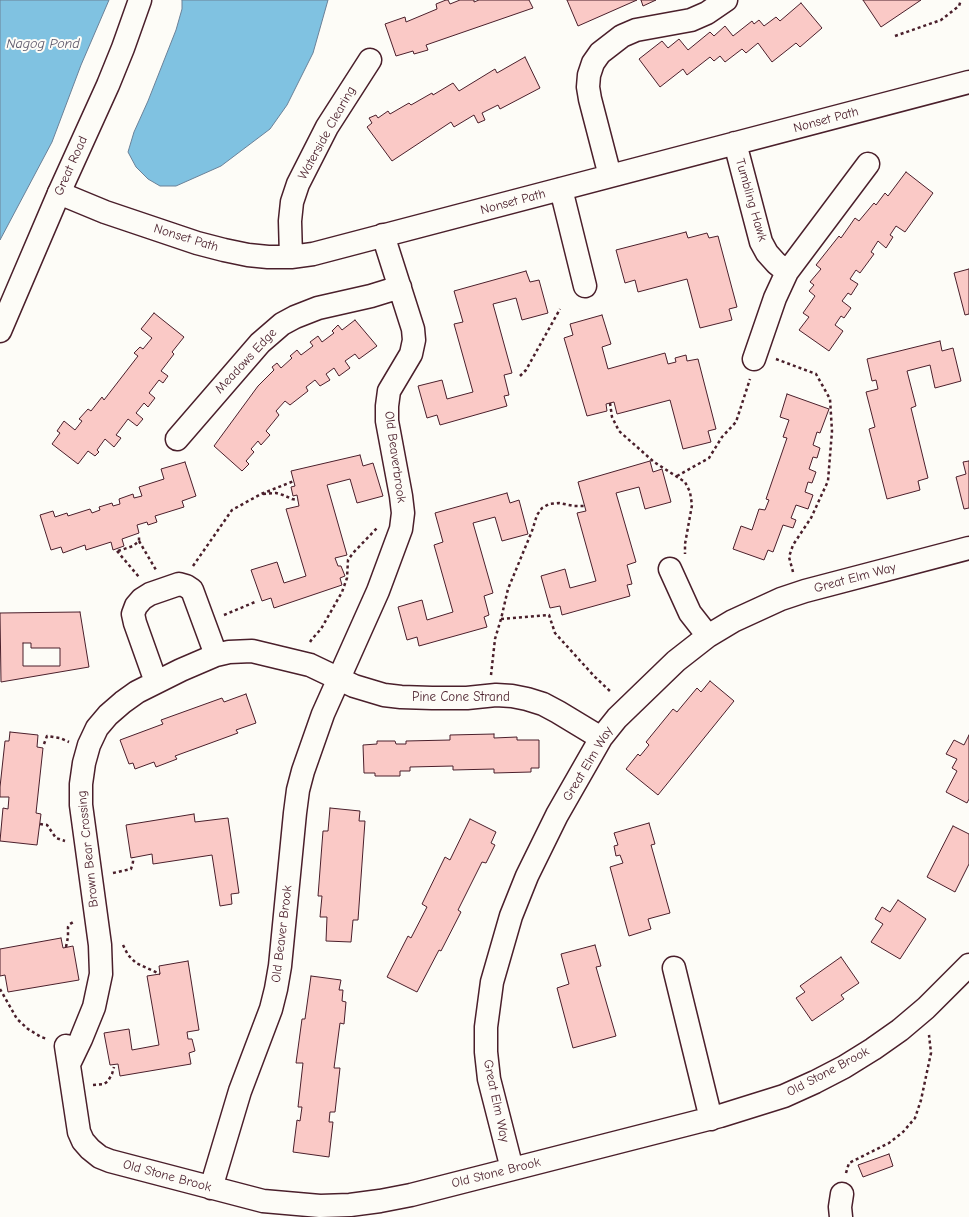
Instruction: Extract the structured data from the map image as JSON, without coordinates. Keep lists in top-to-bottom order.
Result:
{
  "streets": {
    "street": [
      "Nonset Path",
      "Waterside Clearing",
      "Great Road",
      "Tumbling Hawk",
      "Meadows Edge",
      "Old Beaverbrook",
      "Great Elm Way",
      "Pine Cone Strand",
      "Brown Bear Crossing",
      "Old Beaver Brook",
      "Old Stone Brook"
    ]
  },
  "crossings": [
    ["Nonset Path", "Waterside Clearing"],
    ["Nonset Path", "Great Road"],
    ["Nonset Path", "Tumbling Hawk"],
    ["Nonset Path", "Old Beaverbrook"],
    ["Meadows Edge", "Old Beaverbrook"],
    ["Old Beaverbrook", "Pine Cone Strand"],
    ["Old Beaverbrook", "Brown Bear Crossing"],
    ["Old Beaverbrook", "Old Beaver Brook"],
    ["Great Elm Way", "Pine Cone Strand"],
    ["Great Elm Way", "Old Stone Brook"],
    ["Pine Cone Strand", "Brown Bear Crossing"],
    ["Pine Cone Strand", "Old Beaver Brook"],
    ["Brown Bear Crossing", "Old Beaver Brook"],
    ["Brown Bear Crossing", "Old Stone Brook"],
    ["Old Beaver Brook", "Old Stone Brook"]
  ],
  "water": ["Nagog Pond"]
}
